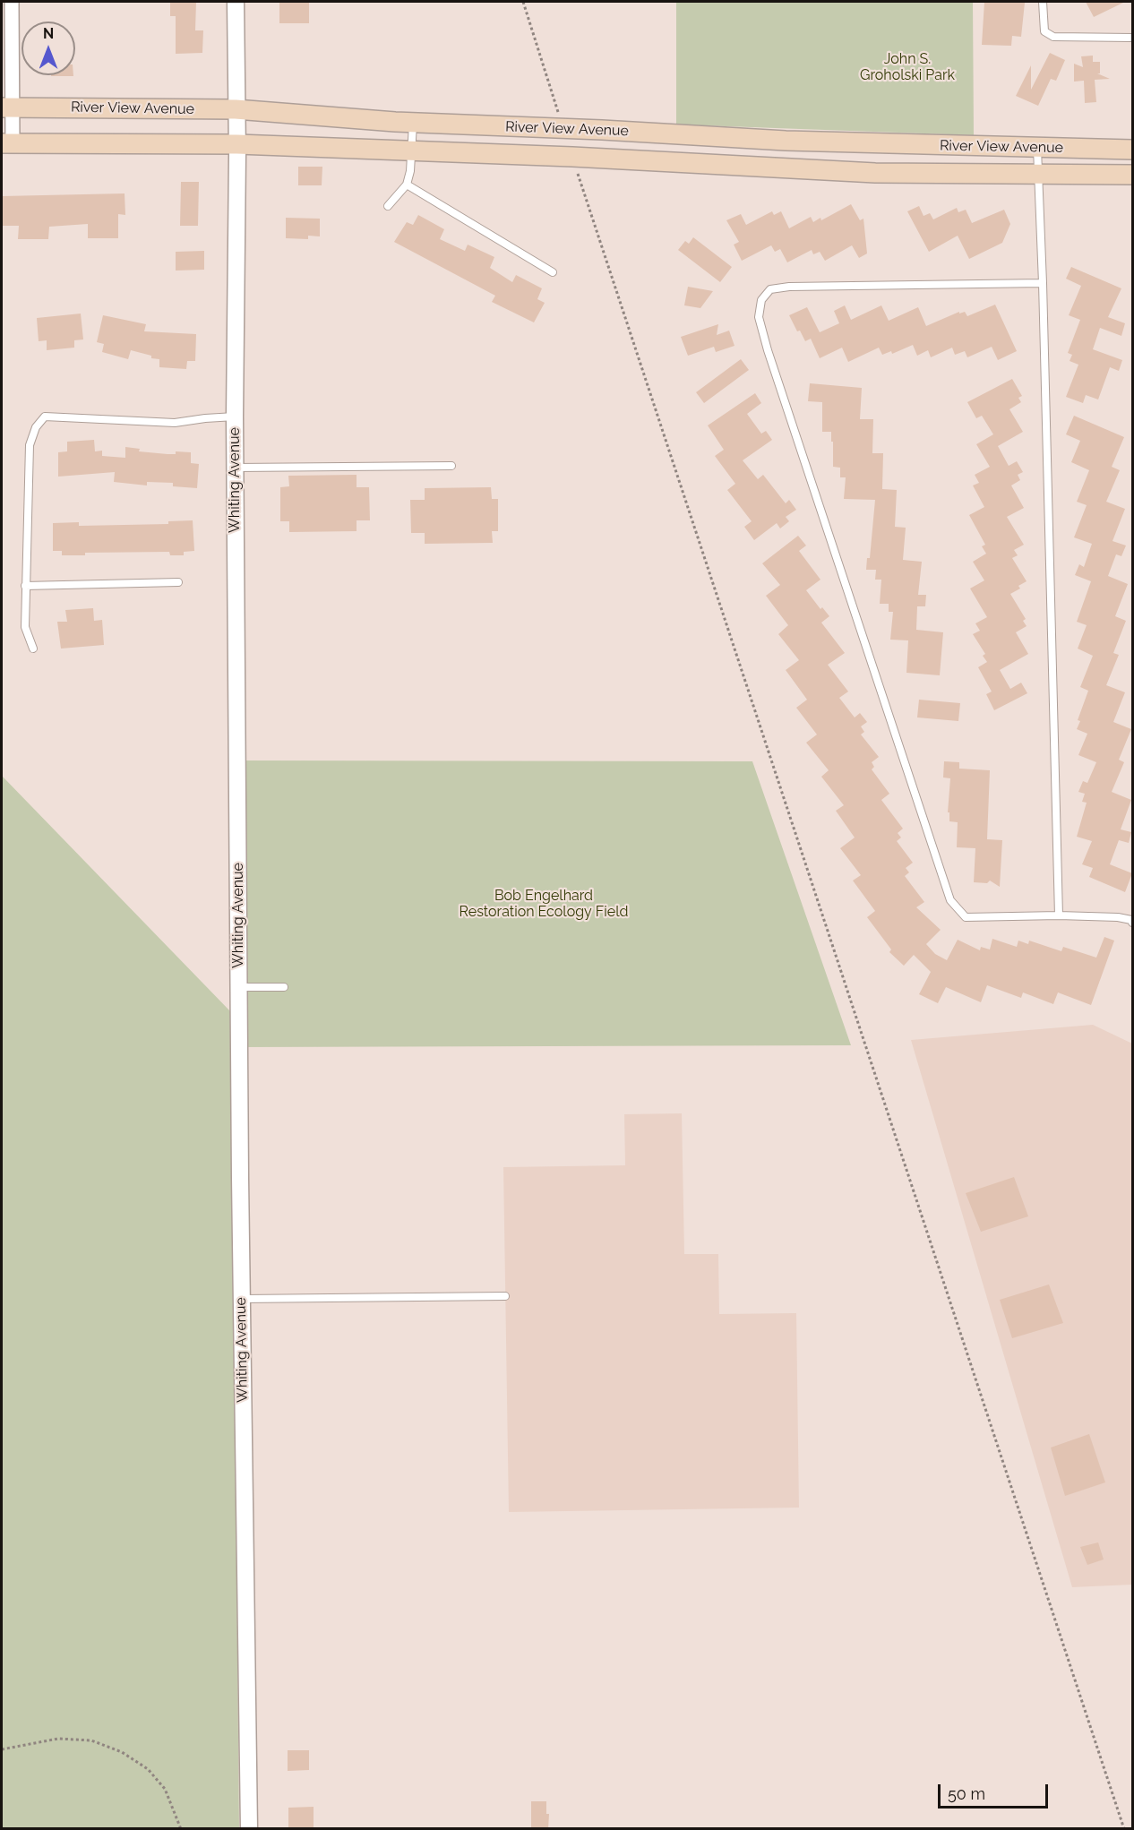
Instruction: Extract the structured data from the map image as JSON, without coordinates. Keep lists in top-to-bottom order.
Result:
{
  "streets": {
    "main road": ["River View Avenue"],
    "street": ["Whiting Avenue"]
  },
  "crossings": [
    ["River View Avenue", "Whiting Avenue"]
  ],
  "parks": ["John S. Groholski Park", "Bob Engelhard Restoration Ecology Field"],
  "scale_bar": "50 m",
  "north": "top"
}
